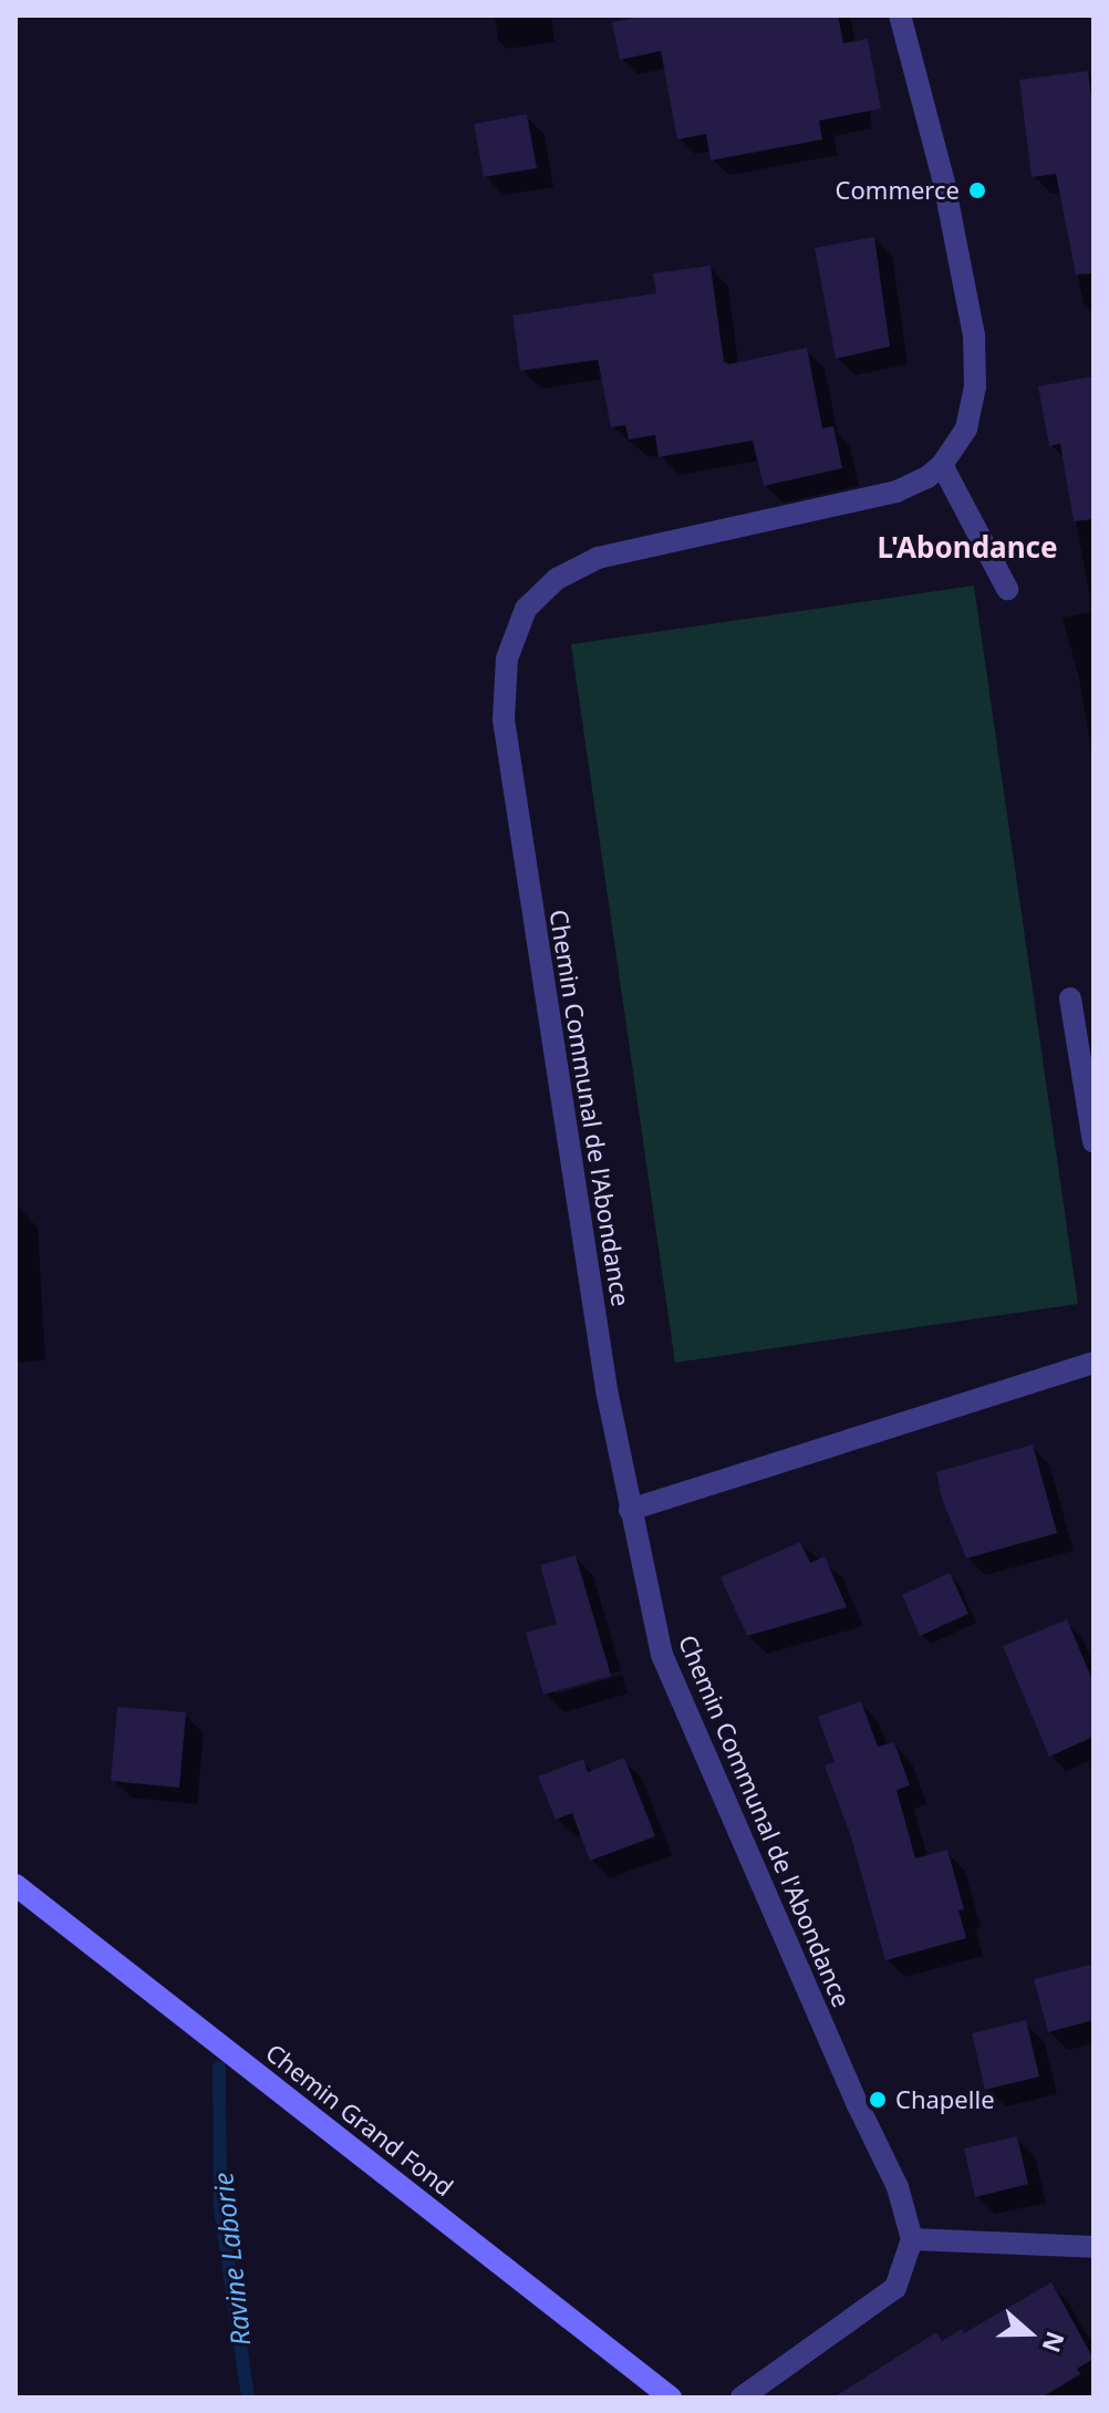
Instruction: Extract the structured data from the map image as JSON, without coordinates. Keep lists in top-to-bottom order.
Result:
{
  "streets": {
    "street": ["Chemin Communal de l'Abondance", "Chemin Grand Fond"]
  },
  "districts": ["L'Abondance"],
  "water": ["Ravine Laborie"],
  "places": ["Commerce", "Chapelle"],
  "north": "right"
}
